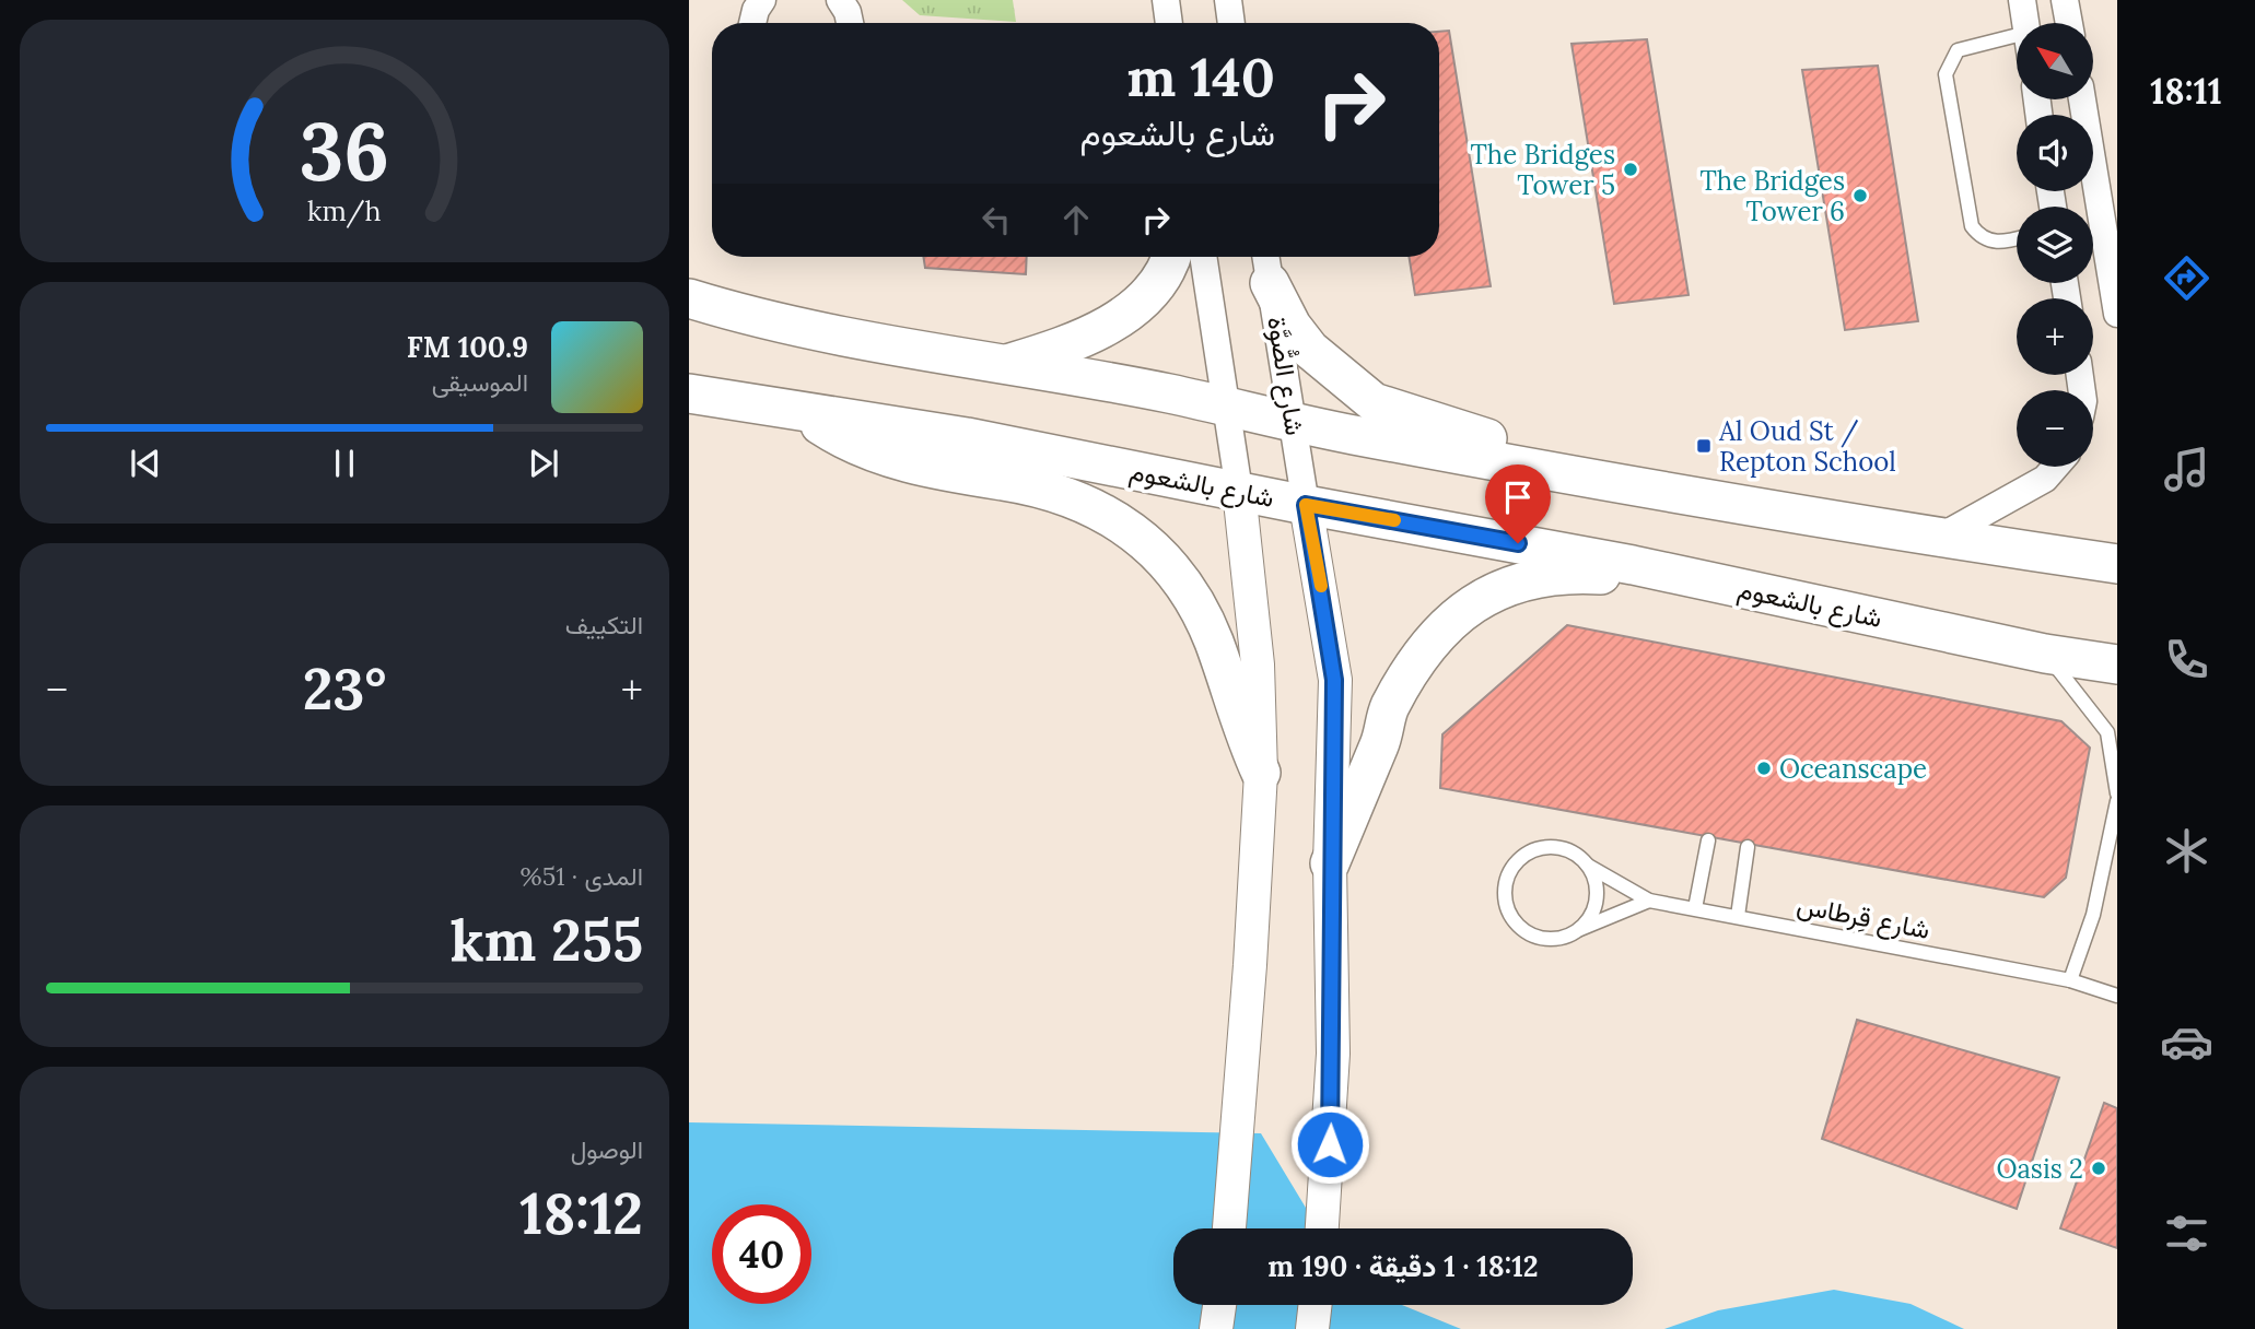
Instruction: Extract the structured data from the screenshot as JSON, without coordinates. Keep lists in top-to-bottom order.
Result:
{
  "streets": {
    "main road": ["شارع بالشعوم"],
    "street": ["شارع الصُّوَّة"],
    "lane": ["شارع قِرطاس"]
  },
  "crossings": [
    ["شارع الصُّوَّة", "شارع بالشعوم"]
  ],
  "places": {
    "other": [
      "The Bridges Tower 5",
      "The Bridges Tower 6",
      "Oceanscape",
      "Oasis 2"
    ],
    "transit": ["Al Oud St / Repton School"]
  },
  "north": "top left",
  "page": {
    "tabs": "18:11",
    "map_buttons": ["+", "−"],
    "turn": ["140 m", "شارع بالشعوم"],
    "song": ["100.9 FM", "الموسيقى"],
    "tile": [
      "التكييف",
      ["المدى · 51%", "255 km"],
      ["الوصول", "18:12"]
    ],
    "heat": ["−", "23°", "+"],
    "limit": "40",
    "trip": "18:12 · 1 دقيقة · 190 m",
    "gauge": ["36", "km/h"]
  }
}
